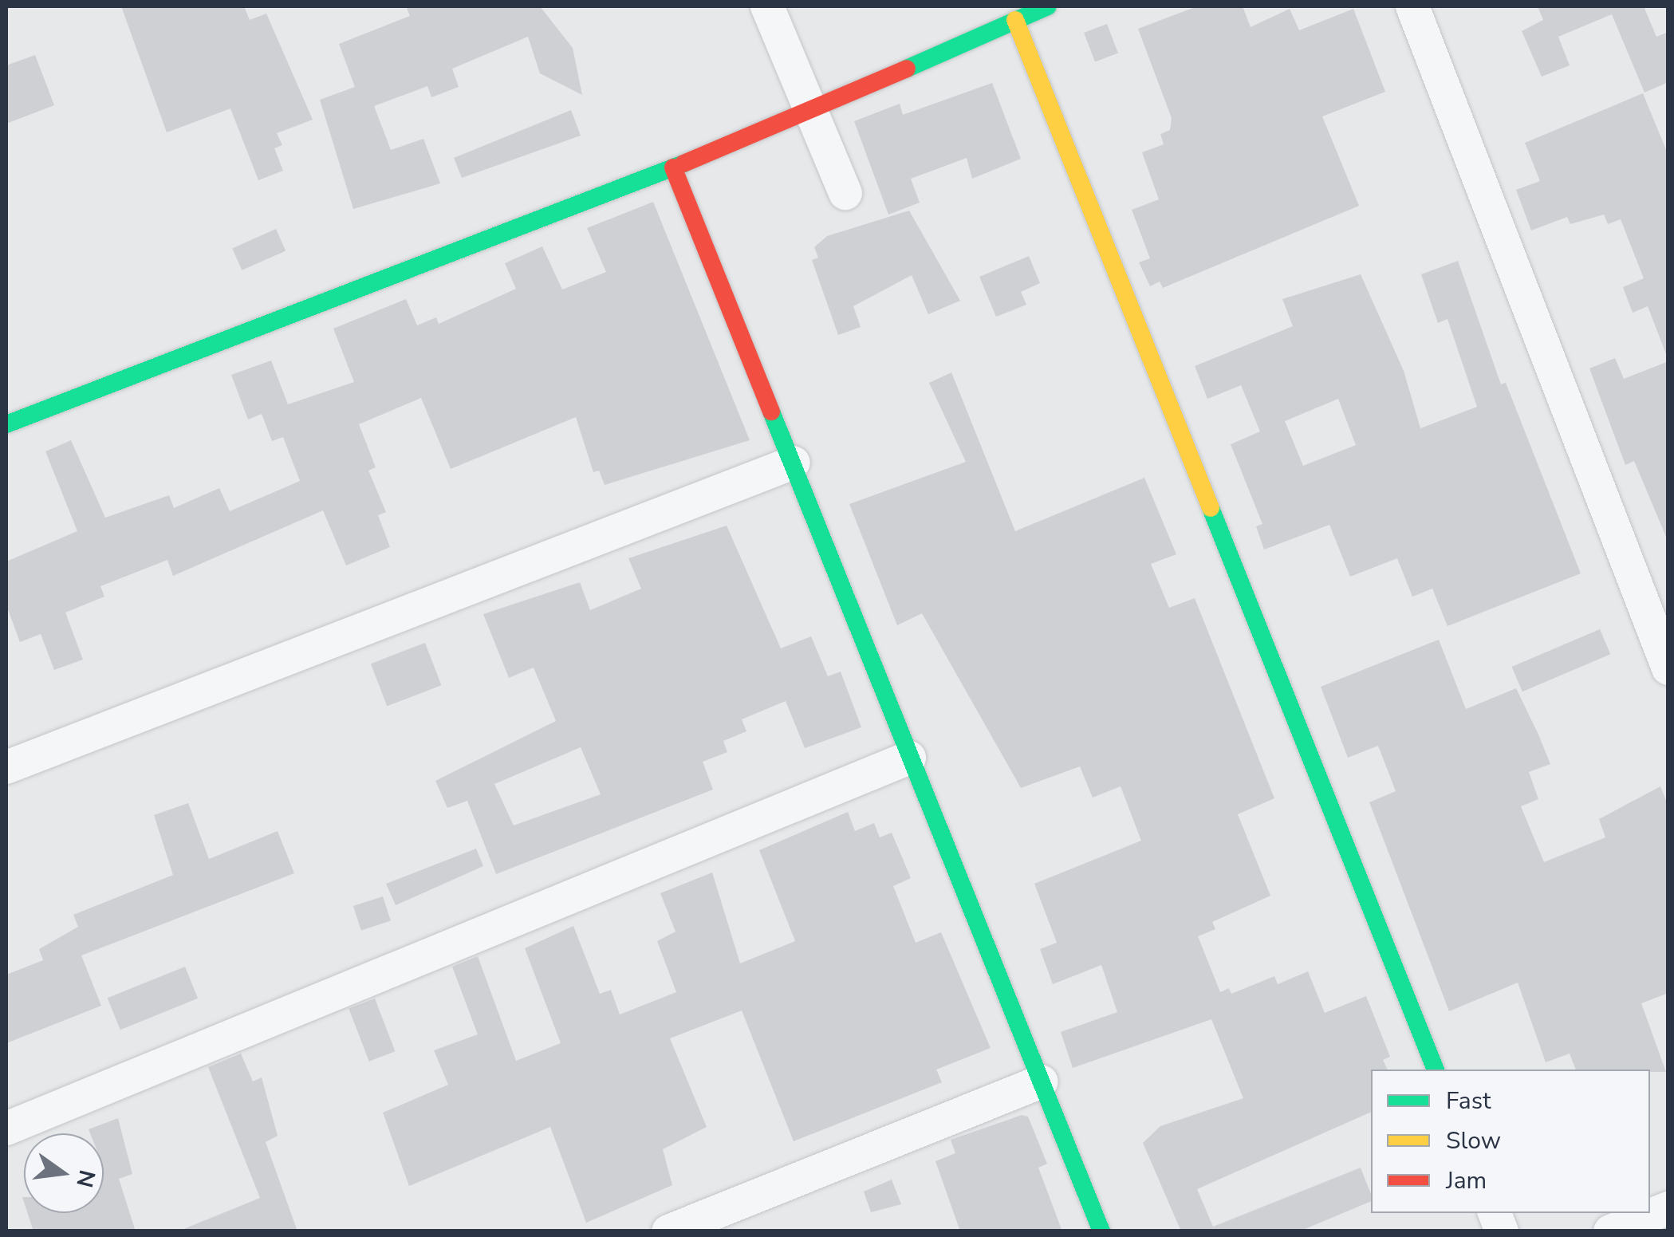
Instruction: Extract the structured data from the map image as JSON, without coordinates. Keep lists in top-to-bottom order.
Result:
{
  "legend": ["Fast", "Slow", "Jam"],
  "north": "right"
}
